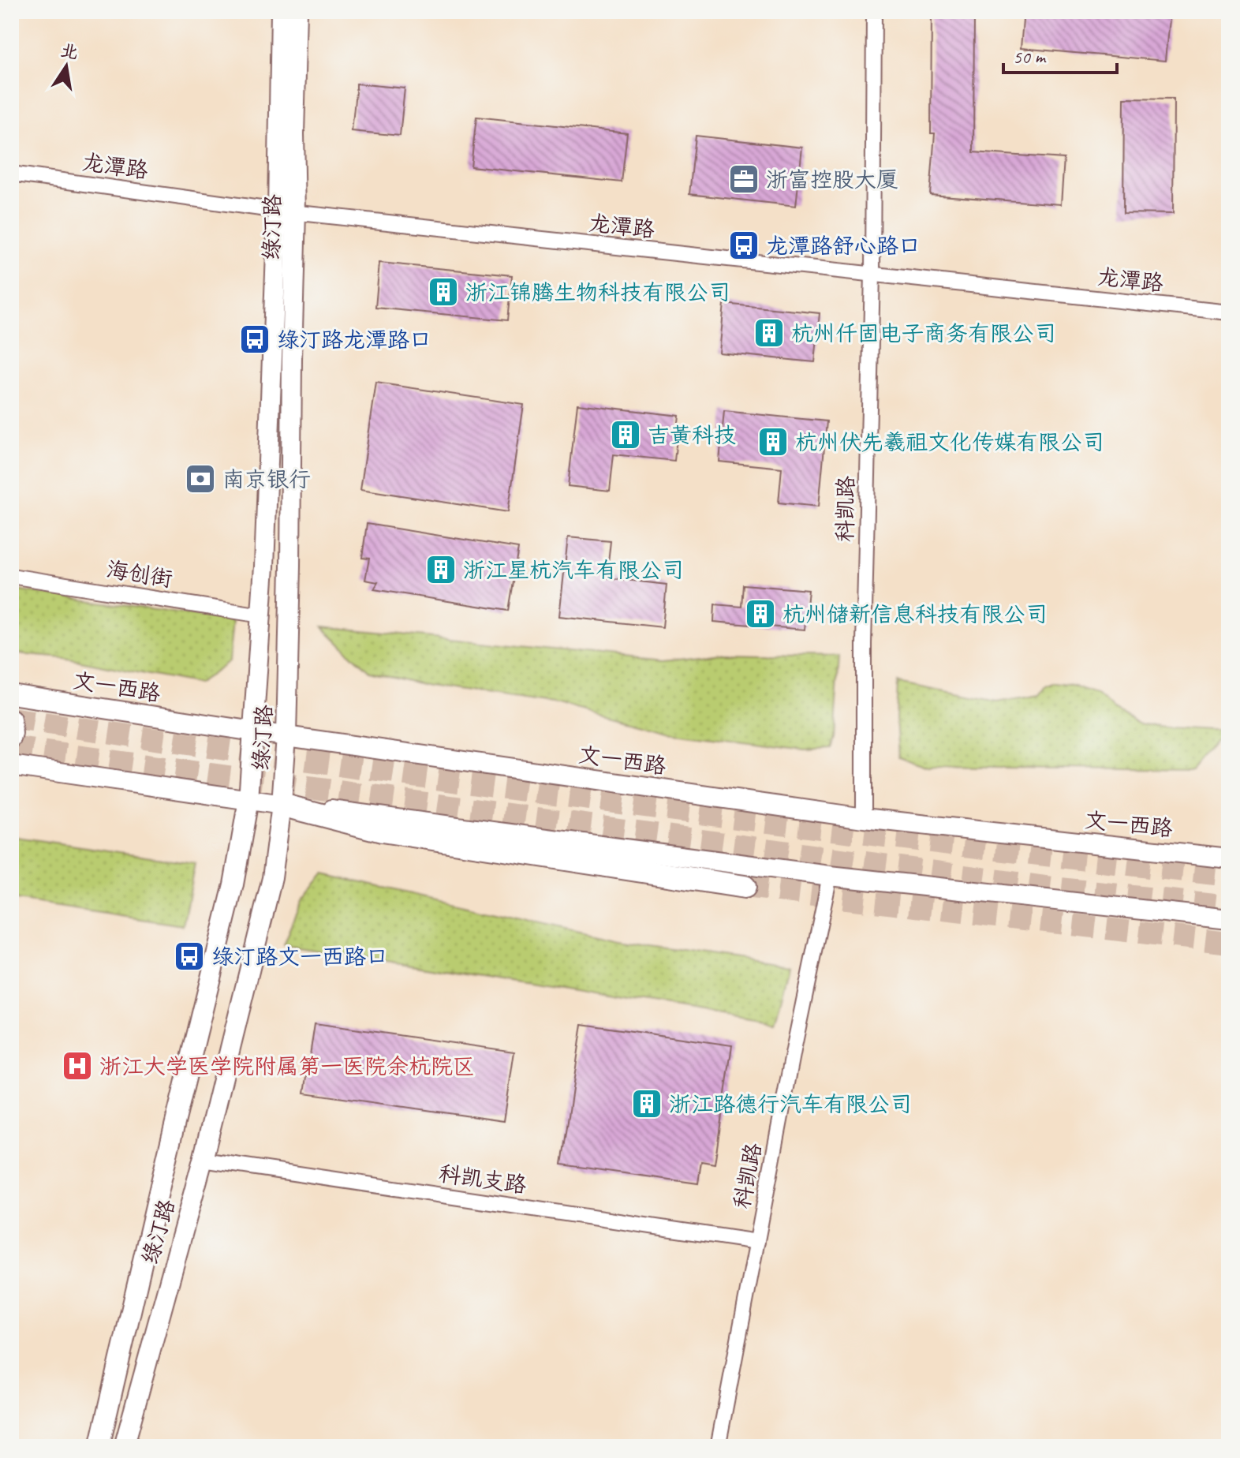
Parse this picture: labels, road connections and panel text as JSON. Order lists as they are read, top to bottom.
{
  "streets": {
    "main road": ["绿汀路", "文一西路"],
    "street": [
      "龙潭路",
      "科凯路",
      "海创街",
      "科凯支路"
    ]
  },
  "crossings": [
    ["龙潭路", "绿汀路"],
    ["龙潭路", "科凯路"],
    ["绿汀路", "海创街"],
    ["绿汀路", "文一西路"],
    ["绿汀路", "科凯支路"],
    ["科凯路", "文一西路"],
    ["科凯路", "科凯支路"]
  ],
  "places": {
    "office": ["浙富控股大厦"],
    "bus stop": ["龙潭路舒心路口", "绿汀路龙潭路口", "绿汀路文一西路口"],
    "building": [
      "浙江锦腾生物科技有限公司",
      "杭州仟固电子商务有限公司",
      "吉黄科技",
      "杭州伏先羲祖文化传媒有限公司",
      "浙江星杭汽车有限公司",
      "杭州储新信息科技有限公司",
      "浙江路德行汽车有限公司"
    ],
    "bank": ["南京银行"],
    "hospital": ["浙江大学医学院附属第一医院余杭院区"]
  },
  "scale_bar": "50 m",
  "north": "top"
}
